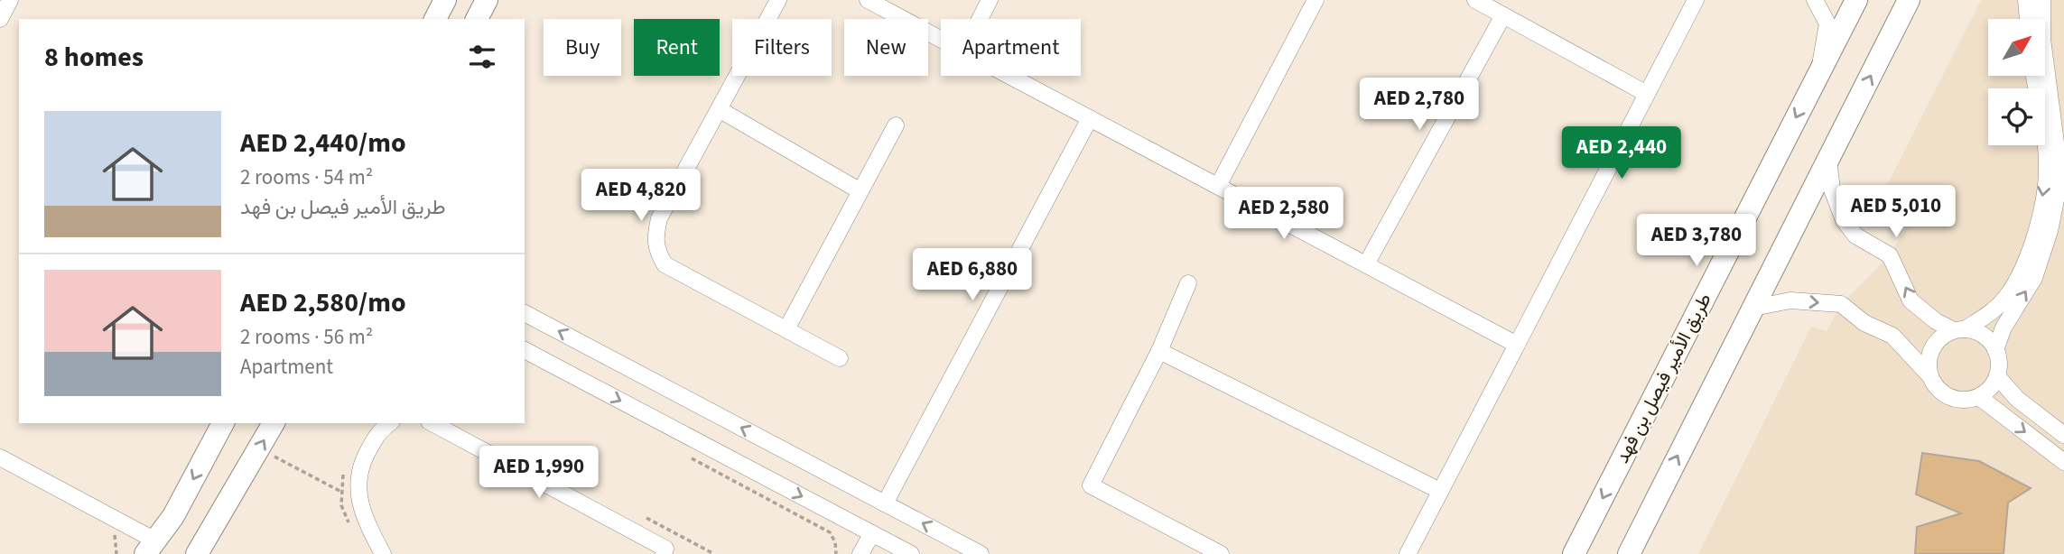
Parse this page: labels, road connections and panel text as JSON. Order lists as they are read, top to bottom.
{
  "streets": {
    "main road": ["طريق الأمير فيصل بن فهد"]
  },
  "north": "top right",
  "page": {
    "chip": [
      "Buy",
      "Rent",
      "Filters",
      "New",
      "Apartment"
    ],
    "heading": "8 homes",
    "price": [
      "AED 2,780",
      "AED 2,440",
      "AED 4,820",
      "AED 5,010",
      "AED 2,580",
      "AED 3,780",
      "AED 6,880",
      "AED 1,990"
    ],
    "list": [
      {
        "name": "AED 2,440/mo",
        "note": "2 rooms · 54 m² · طريق الأمير فيصل بن فهد"
      },
      {
        "name": "AED 2,580/mo",
        "note": "2 rooms · 56 m² · Apartment"
      }
    ]
  }
}
